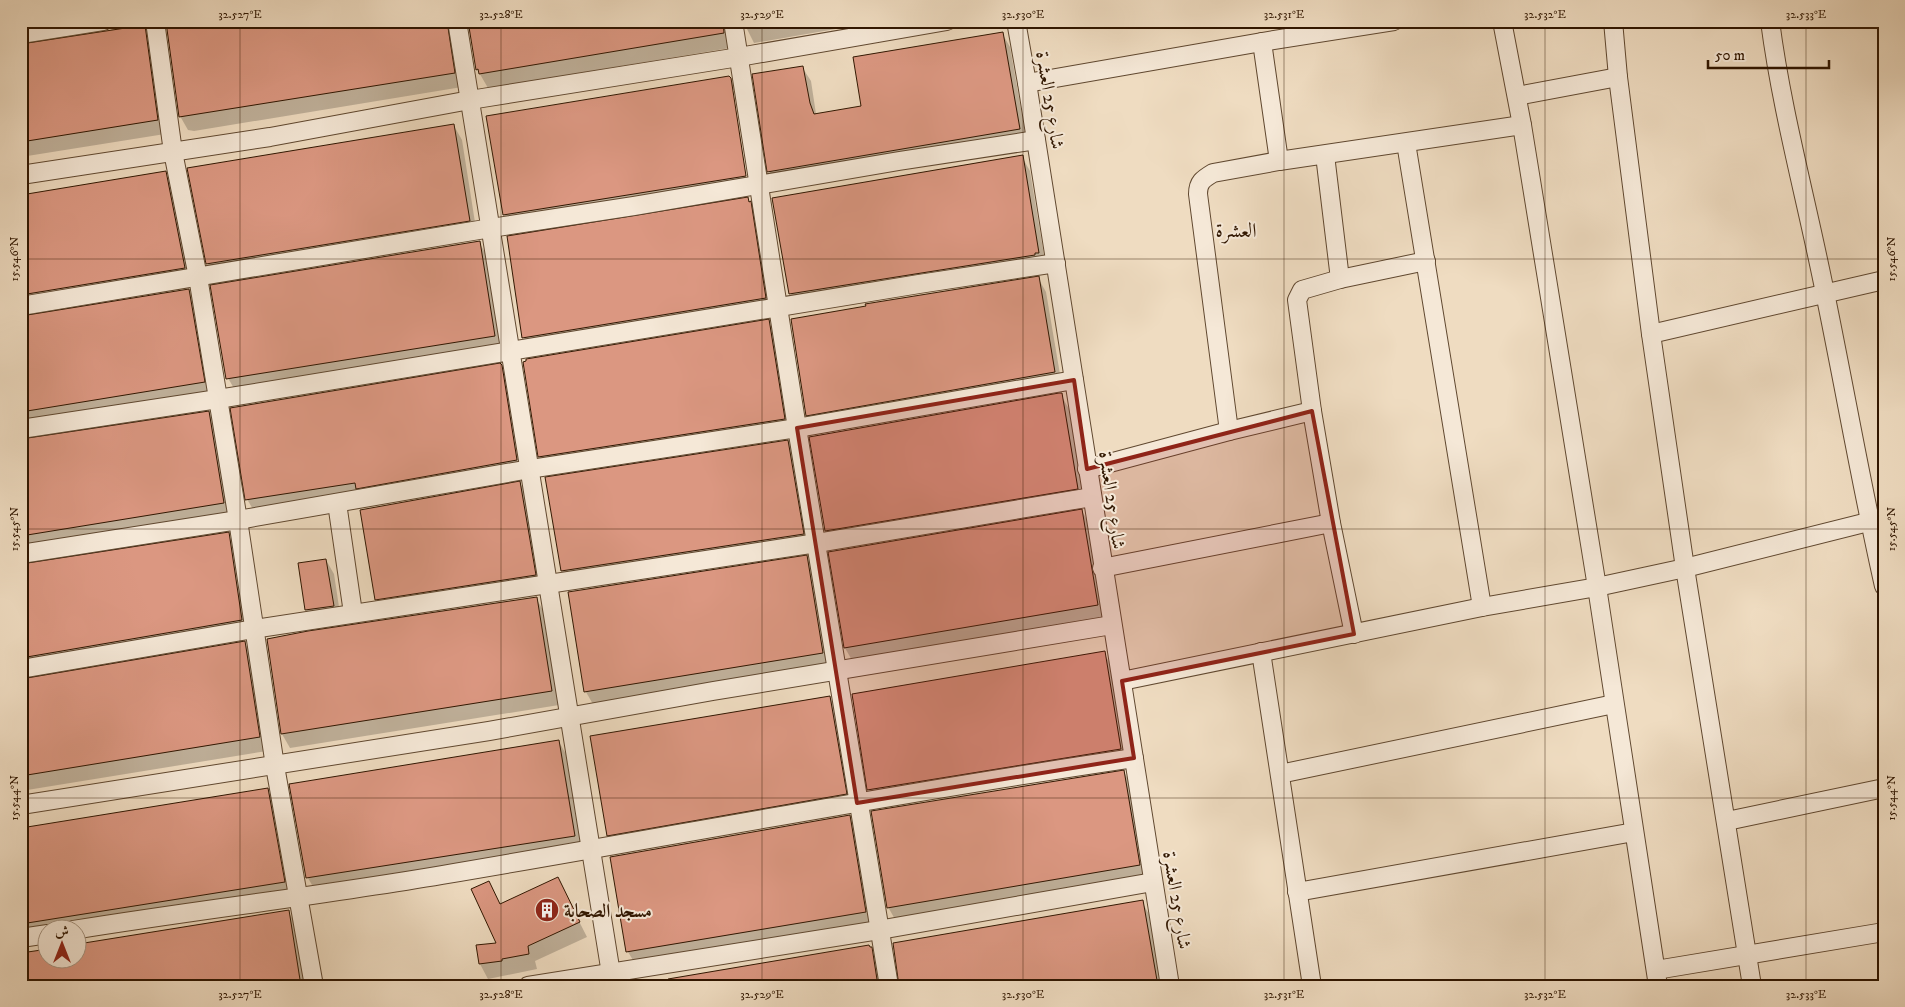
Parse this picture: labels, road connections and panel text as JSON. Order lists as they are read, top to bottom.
{
  "streets": {
    "street": ["شارع 25 العشرة"]
  },
  "districts": ["العشرة"],
  "places": {
    "building": ["مسجد الصحابة"]
  },
  "scale_bar": "50 m",
  "north": "top",
  "coordinates": [
    "32.527°E",
    "32.528°E",
    "32.529°E",
    "32.530°E",
    "32.531°E",
    "32.532°E",
    "32.533°E",
    "15.546°N",
    "15.545°N",
    "15.544°N"
  ]
}
